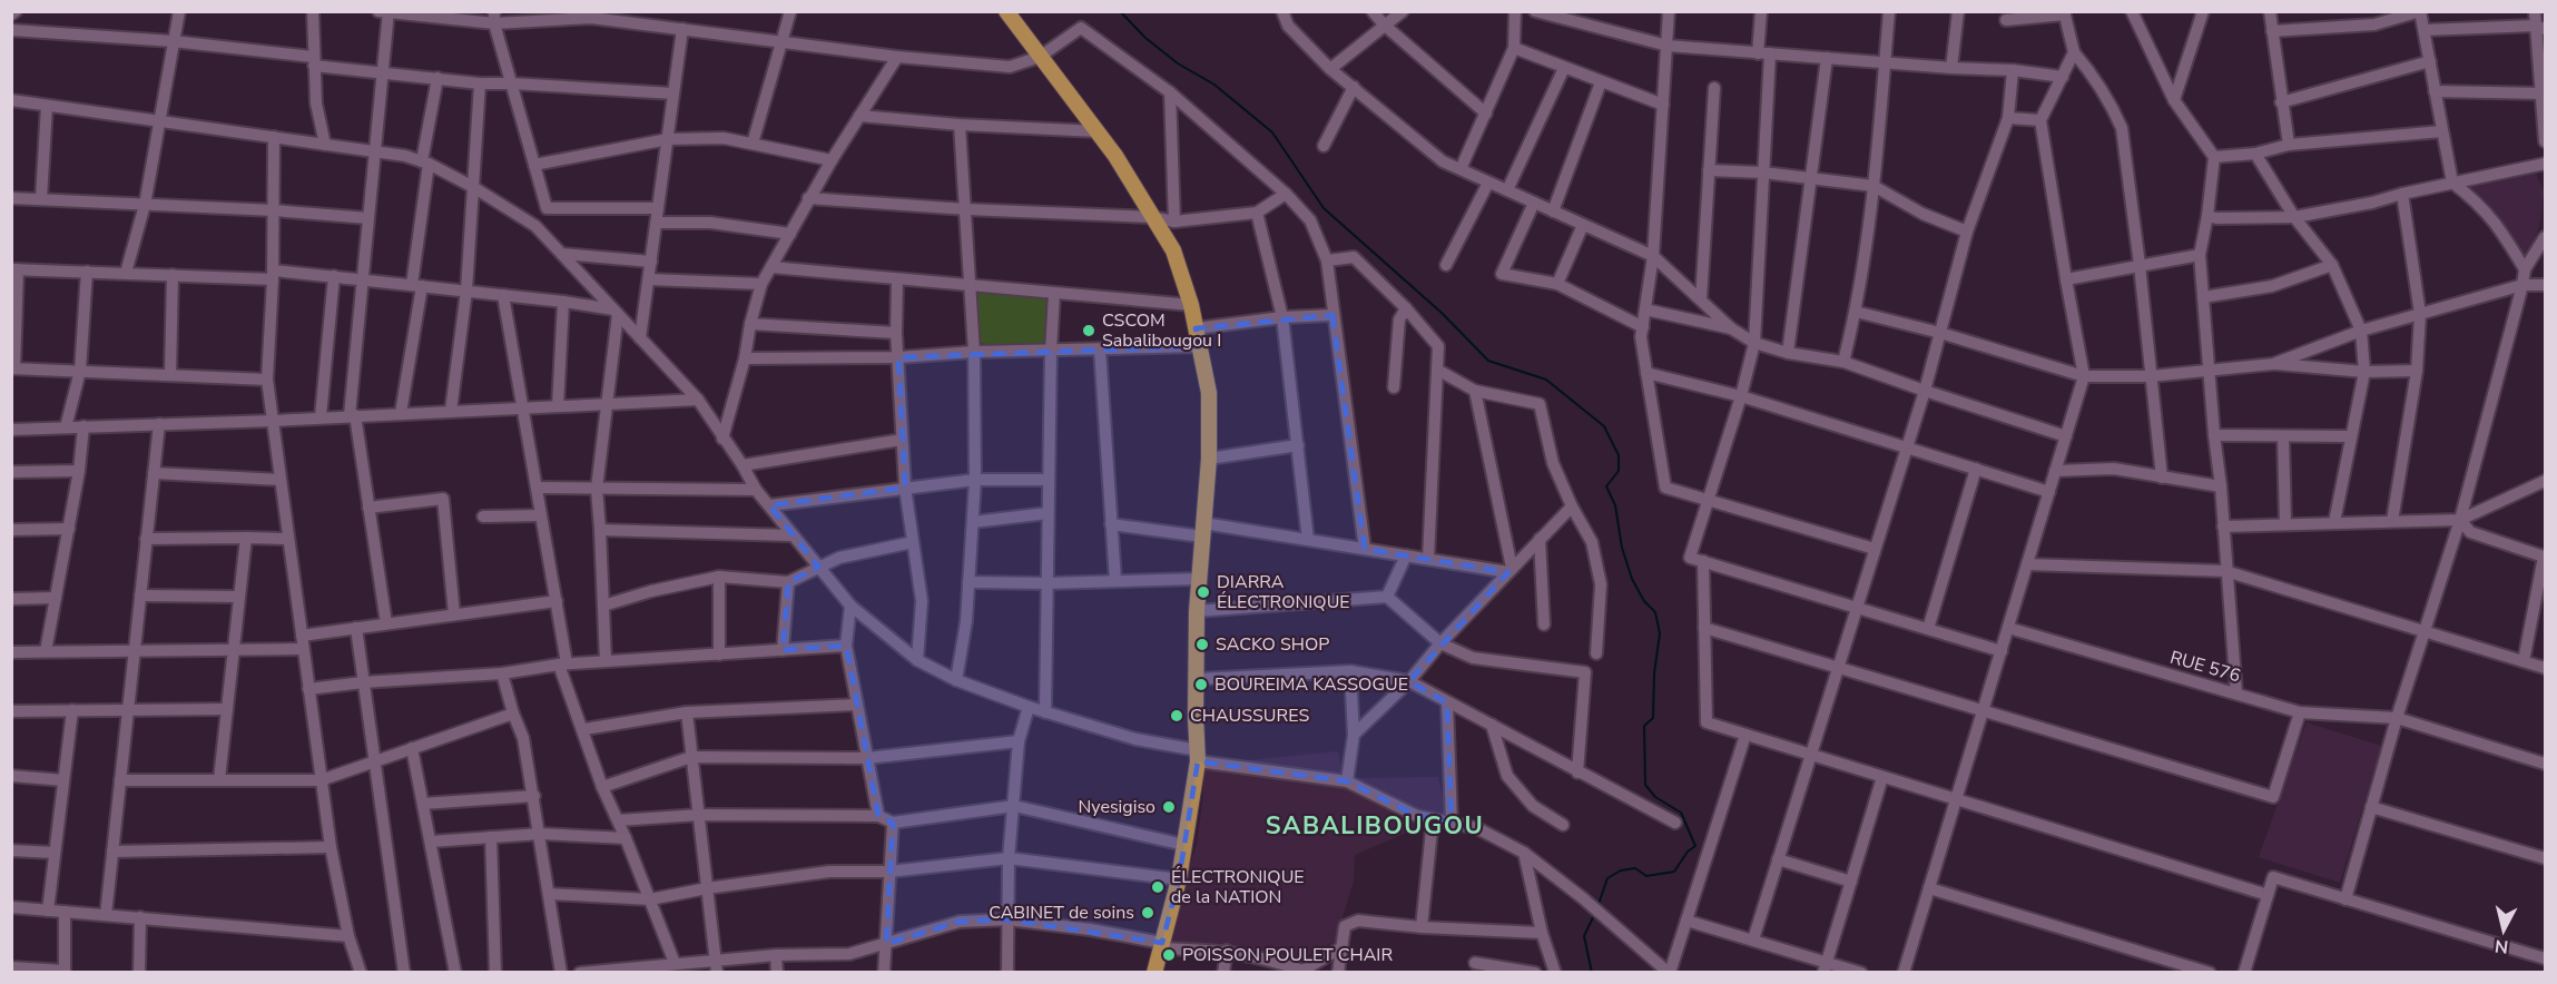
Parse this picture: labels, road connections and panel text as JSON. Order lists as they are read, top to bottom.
{
  "streets": {
    "street": ["RUE 576"]
  },
  "districts": ["SABALIBOUGOU"],
  "places": [
    "CSCOM Sabalibougou I",
    "DIARRA ÉLECTRONIQUE",
    "SACKO SHOP",
    "BOUREIMA KASSOGUE",
    "CHAUSSURES",
    "Nyesigiso",
    "ÉLECTRONIQUE de la NATION",
    "CABINET de soins",
    "POISSON POULET CHAIR"
  ],
  "north": "bottom"
}
